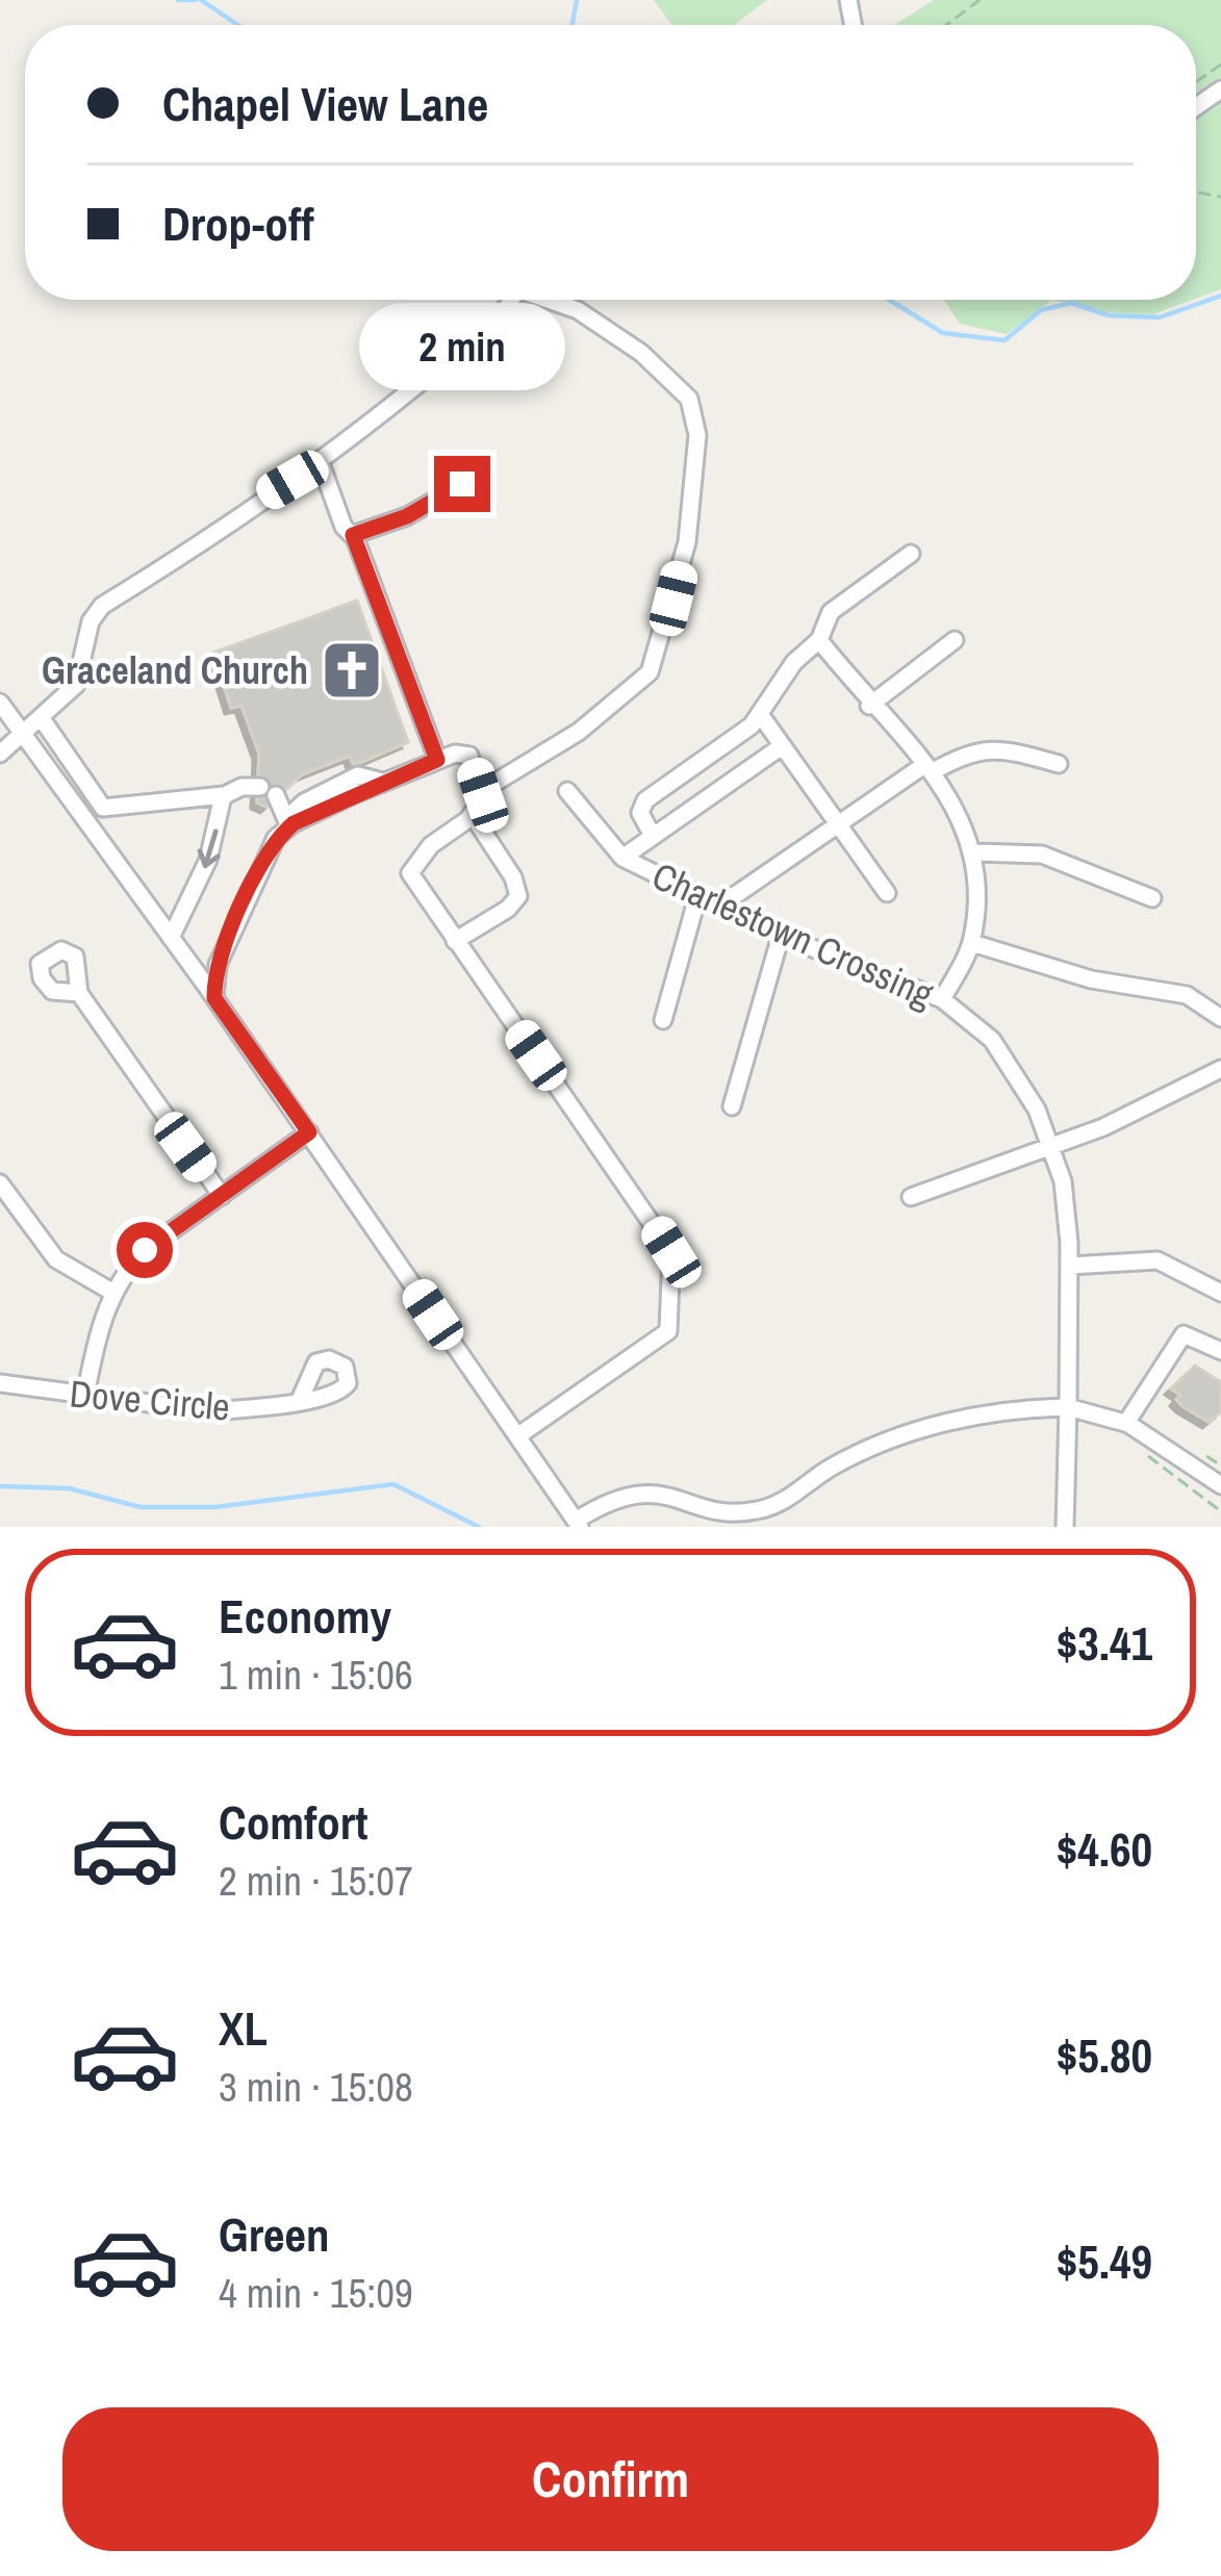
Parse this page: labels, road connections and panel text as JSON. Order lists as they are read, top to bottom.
{
  "streets": {
    "street": ["Charlestown Crossing", "Dove Circle"]
  },
  "places": {
    "church": ["Graceland Church"]
  },
  "page": {
    "banner": ["Chapel View Lane", "Drop-off"],
    "bubble": "2 min",
    "list": [
      {
        "name": "Economy",
        "note": "1 min · 15:06",
        "value": "$3.41"
      },
      {
        "name": "Comfort",
        "note": "2 min · 15:07",
        "value": "$4.60"
      },
      {
        "name": "XL",
        "note": "3 min · 15:08",
        "value": "$5.80"
      },
      {
        "name": "Green",
        "note": "4 min · 15:09",
        "value": "$5.49"
      }
    ],
    "buttons": "Confirm"
  }
}
